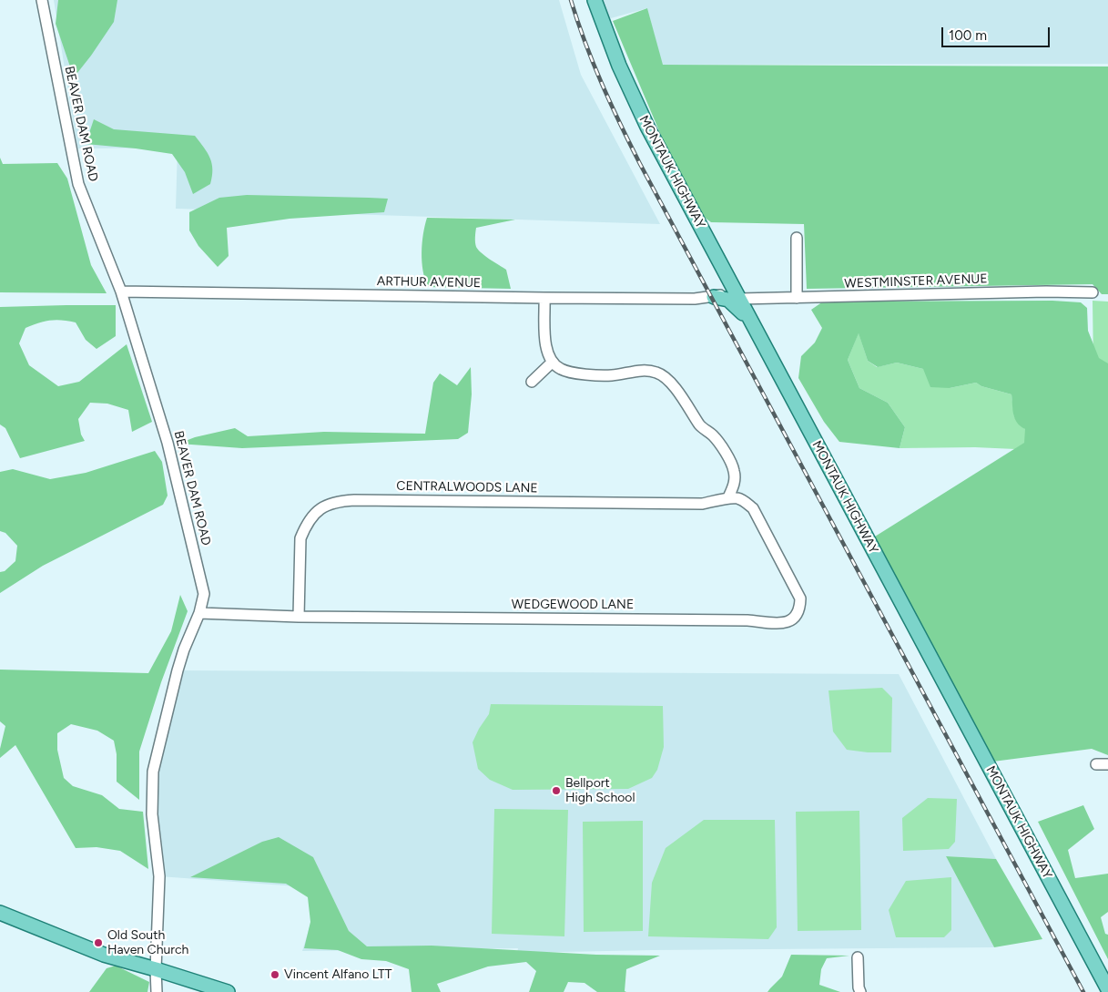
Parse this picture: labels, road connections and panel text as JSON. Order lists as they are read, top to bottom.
{
  "streets": {
    "main road": ["MONTAUK HIGHWAY"],
    "street": [
      "BEAVER DAM ROAD",
      "WESTMINSTER AVENUE",
      "ARTHUR AVENUE",
      "CENTRALWOODS LANE",
      "WEDGEWOOD LANE"
    ]
  },
  "crossings": [
    ["BEAVER DAM ROAD", "ARTHUR AVENUE"],
    ["BEAVER DAM ROAD", "WEDGEWOOD LANE"],
    ["MONTAUK HIGHWAY", "WESTMINSTER AVENUE"],
    ["MONTAUK HIGHWAY", "ARTHUR AVENUE"],
    ["WESTMINSTER AVENUE", "ARTHUR AVENUE"],
    ["CENTRALWOODS LANE", "WEDGEWOOD LANE"]
  ],
  "places": ["Bellport High School", "Old South Haven Church", "Vincent Alfano LTT"],
  "scale_bar": "100 m"
}
